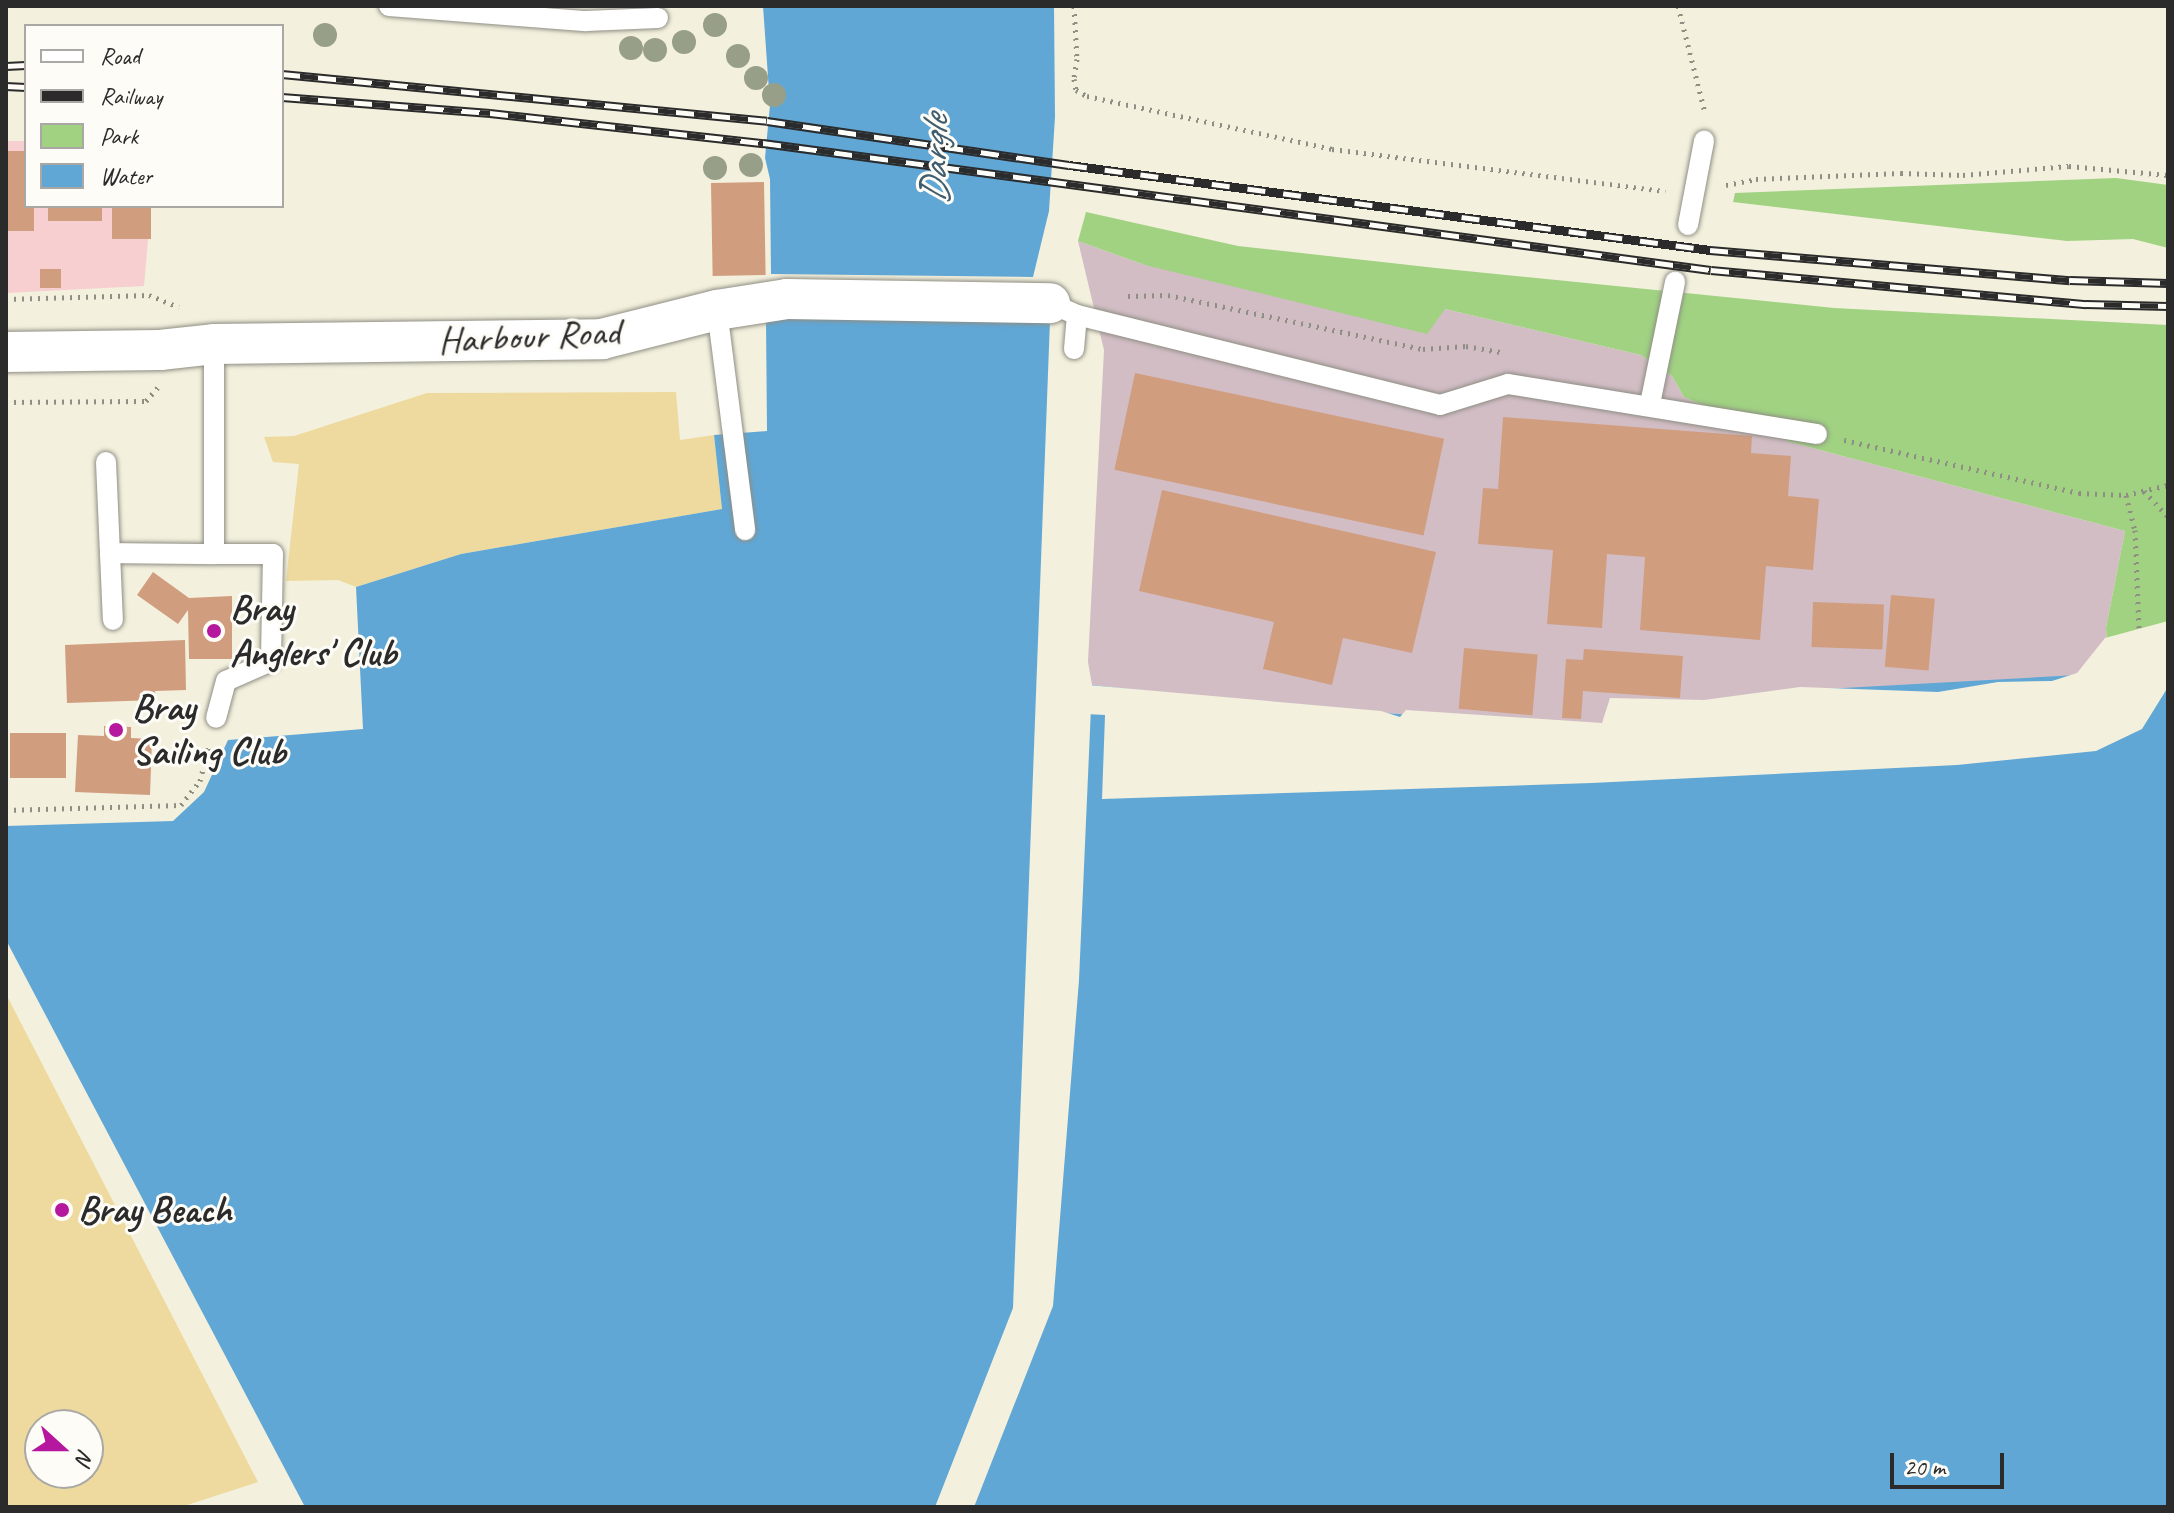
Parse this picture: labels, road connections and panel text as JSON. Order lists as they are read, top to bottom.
{
  "streets": {
    "street": ["Harbour Road"]
  },
  "water": ["Dargle"],
  "places": ["Bray Anglers' Club", "Bray Sailing Club", "Bray Beach"],
  "legend": [
    "Road",
    "Railway",
    "Park",
    "Water"
  ],
  "scale_bar": "20 m",
  "north": "right"
}
